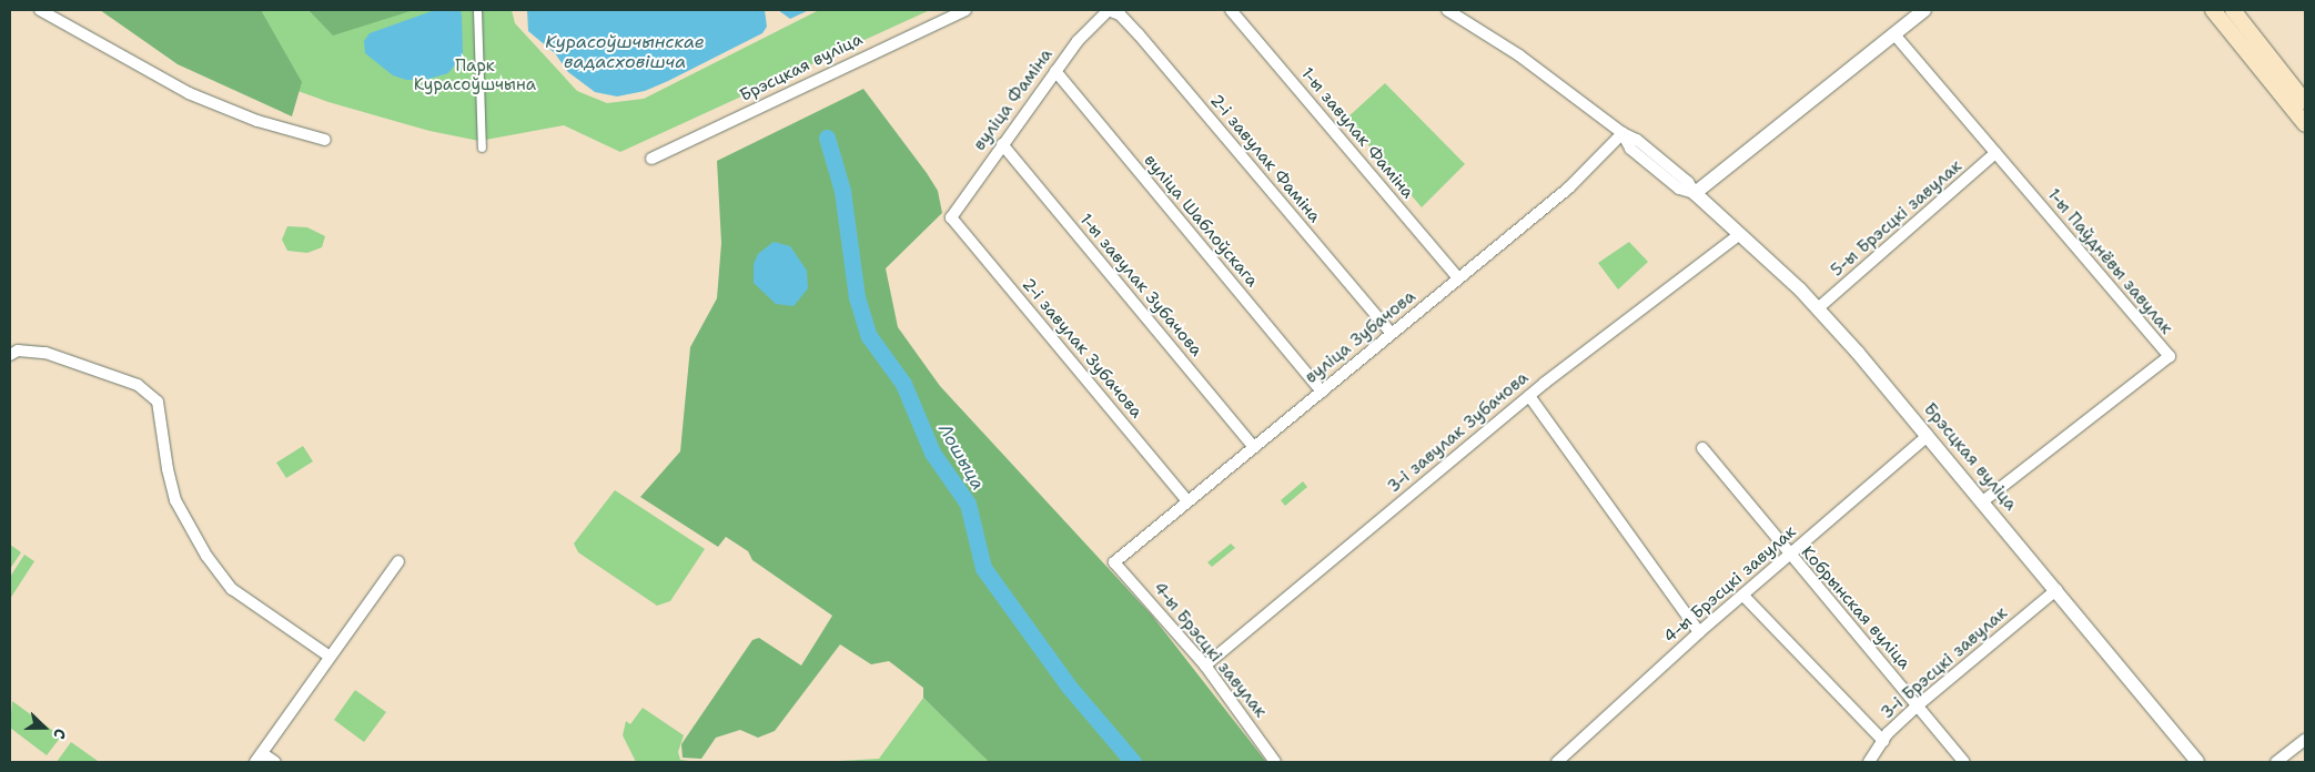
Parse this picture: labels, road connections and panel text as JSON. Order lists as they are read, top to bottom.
{
  "streets": {
    "street": [
      "Брэсцкая вуліца",
      "вуліца Фаміна",
      "1-ы завулак Фаміна",
      "2-і завулак Фаміна",
      "5-ы Брэсцкі завулак",
      "вуліца Шаблоўскага",
      "1-ы Паўднёвы завулак",
      "1-ы завулак Зубачова",
      "вуліца Зубачова",
      "2-і завулак Зубачова",
      "3-і завулак Зубачова",
      "4-ы Брэсцкі завулак",
      "Кобрынская вуліца",
      "3-і Брэсцкі завулак"
    ]
  },
  "crossings": [
    ["Брэсцкая вуліца", "5-ы Брэсцкі завулак"],
    ["Брэсцкая вуліца", "1-ы Паўднёвы завулак"],
    ["Брэсцкая вуліца", "вуліца Зубачова"],
    ["Брэсцкая вуліца", "3-і завулак Зубачова"],
    ["Брэсцкая вуліца", "4-ы Брэсцкі завулак"],
    ["Брэсцкая вуліца", "3-і Брэсцкі завулак"],
    ["вуліца Фаміна", "2-і завулак Фаміна"],
    ["вуліца Фаміна", "вуліца Шаблоўскага"],
    ["вуліца Фаміна", "1-ы завулак Зубачова"],
    ["вуліца Фаміна", "2-і завулак Зубачова"],
    ["1-ы завулак Фаміна", "вуліца Зубачова"],
    ["2-і завулак Фаміна", "вуліца Зубачова"],
    ["5-ы Брэсцкі завулак", "1-ы Паўднёвы завулак"],
    ["вуліца Шаблоўскага", "вуліца Зубачова"],
    ["1-ы завулак Зубачова", "вуліца Зубачова"],
    ["вуліца Зубачова", "2-і завулак Зубачова"],
    ["вуліца Зубачова", "4-ы Брэсцкі завулак"],
    ["3-і завулак Зубачова", "4-ы Брэсцкі завулак"],
    ["4-ы Брэсцкі завулак", "Кобрынская вуліца"],
    ["4-ы Брэсцкі завулак", "3-і Брэсцкі завулак"],
    ["Кобрынская вуліца", "3-і Брэсцкі завулак"]
  ],
  "water": ["Курасоўшчынскае вадасховішча", "Лошыца"],
  "parks": ["Парк Курасоўшчына"],
  "north": "right"
}
